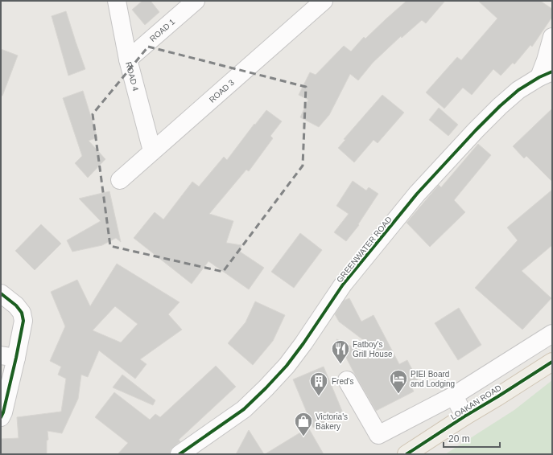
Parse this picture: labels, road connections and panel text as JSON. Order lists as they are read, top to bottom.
{
  "streets": {
    "main road": ["LOAKAN ROAD"],
    "street": [
      "ROAD 1",
      "ROAD 4",
      "ROAD 3",
      "GREENWATER ROAD"
    ]
  },
  "crossings": [
    ["ROAD 1", "ROAD 4"],
    ["ROAD 4", "ROAD 3"]
  ],
  "places": {
    "restaurant": ["Fatboy's Grill House"],
    "hotel": ["PIEI Board and Lodging"],
    "building": ["Fred's"],
    "shop": ["Victoria's Bakery"]
  },
  "scale_bar": "20 m"
}
